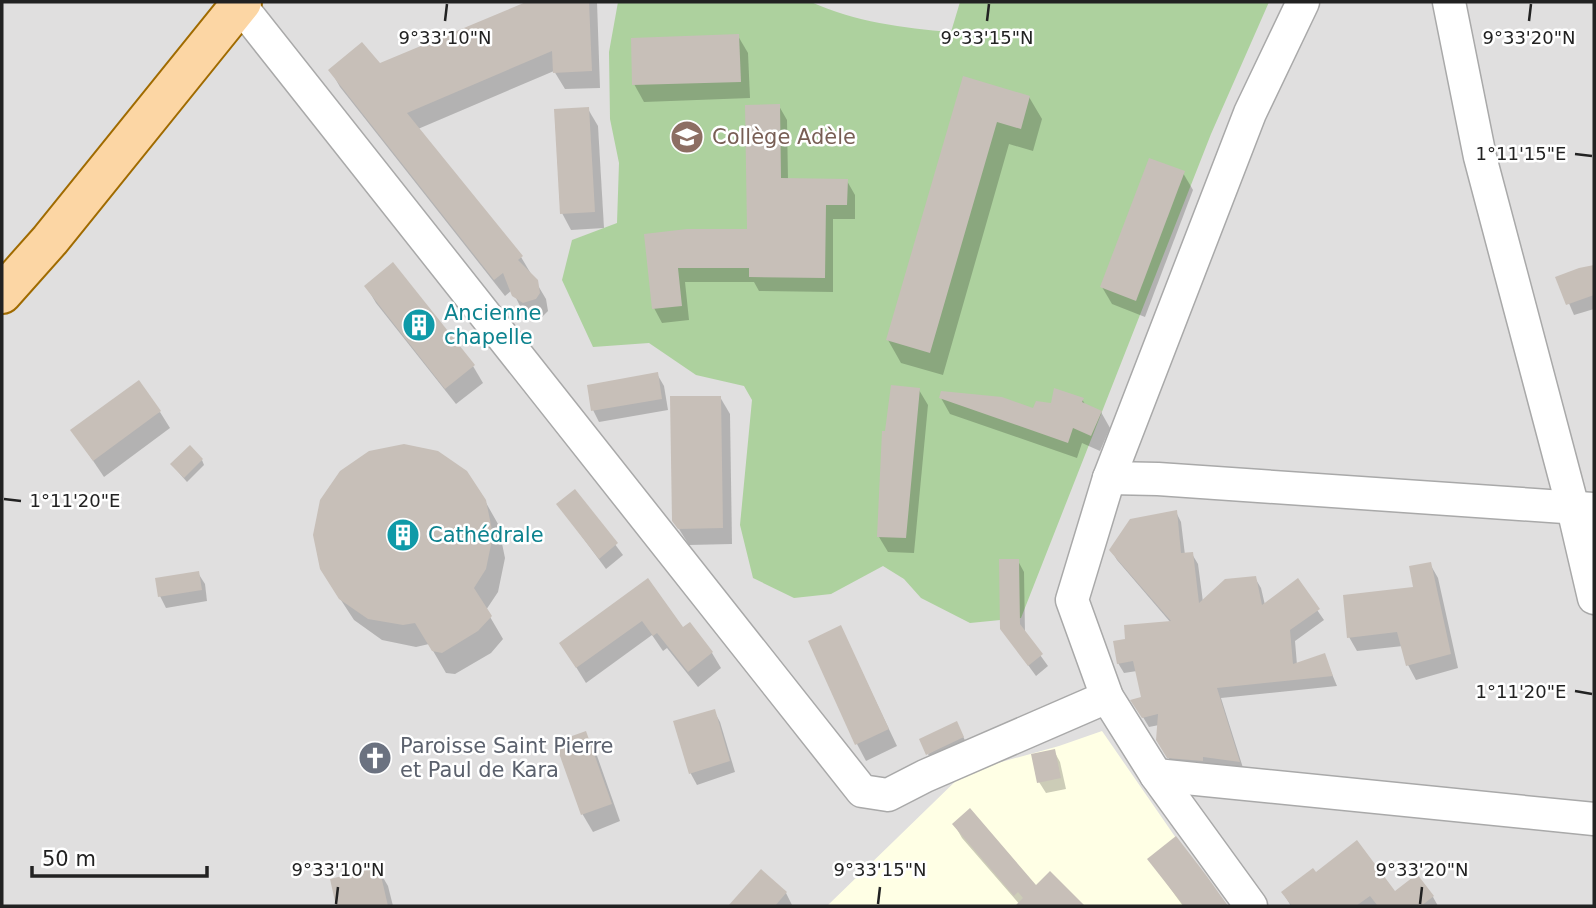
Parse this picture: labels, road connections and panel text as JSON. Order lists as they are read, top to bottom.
{
  "places": {
    "school or university": ["Collège Adèle"],
    "building": ["Ancienne chapelle", "Cathédrale"],
    "church": ["Paroisse Saint Pierre et Paul de Kara"]
  },
  "scale_bar": "50 m",
  "coordinates": [
    "9°33'10\"N",
    "9°33'15\"N",
    "9°33'20\"N",
    "1°11'15\"E",
    "1°11'20\"E"
  ]
}
